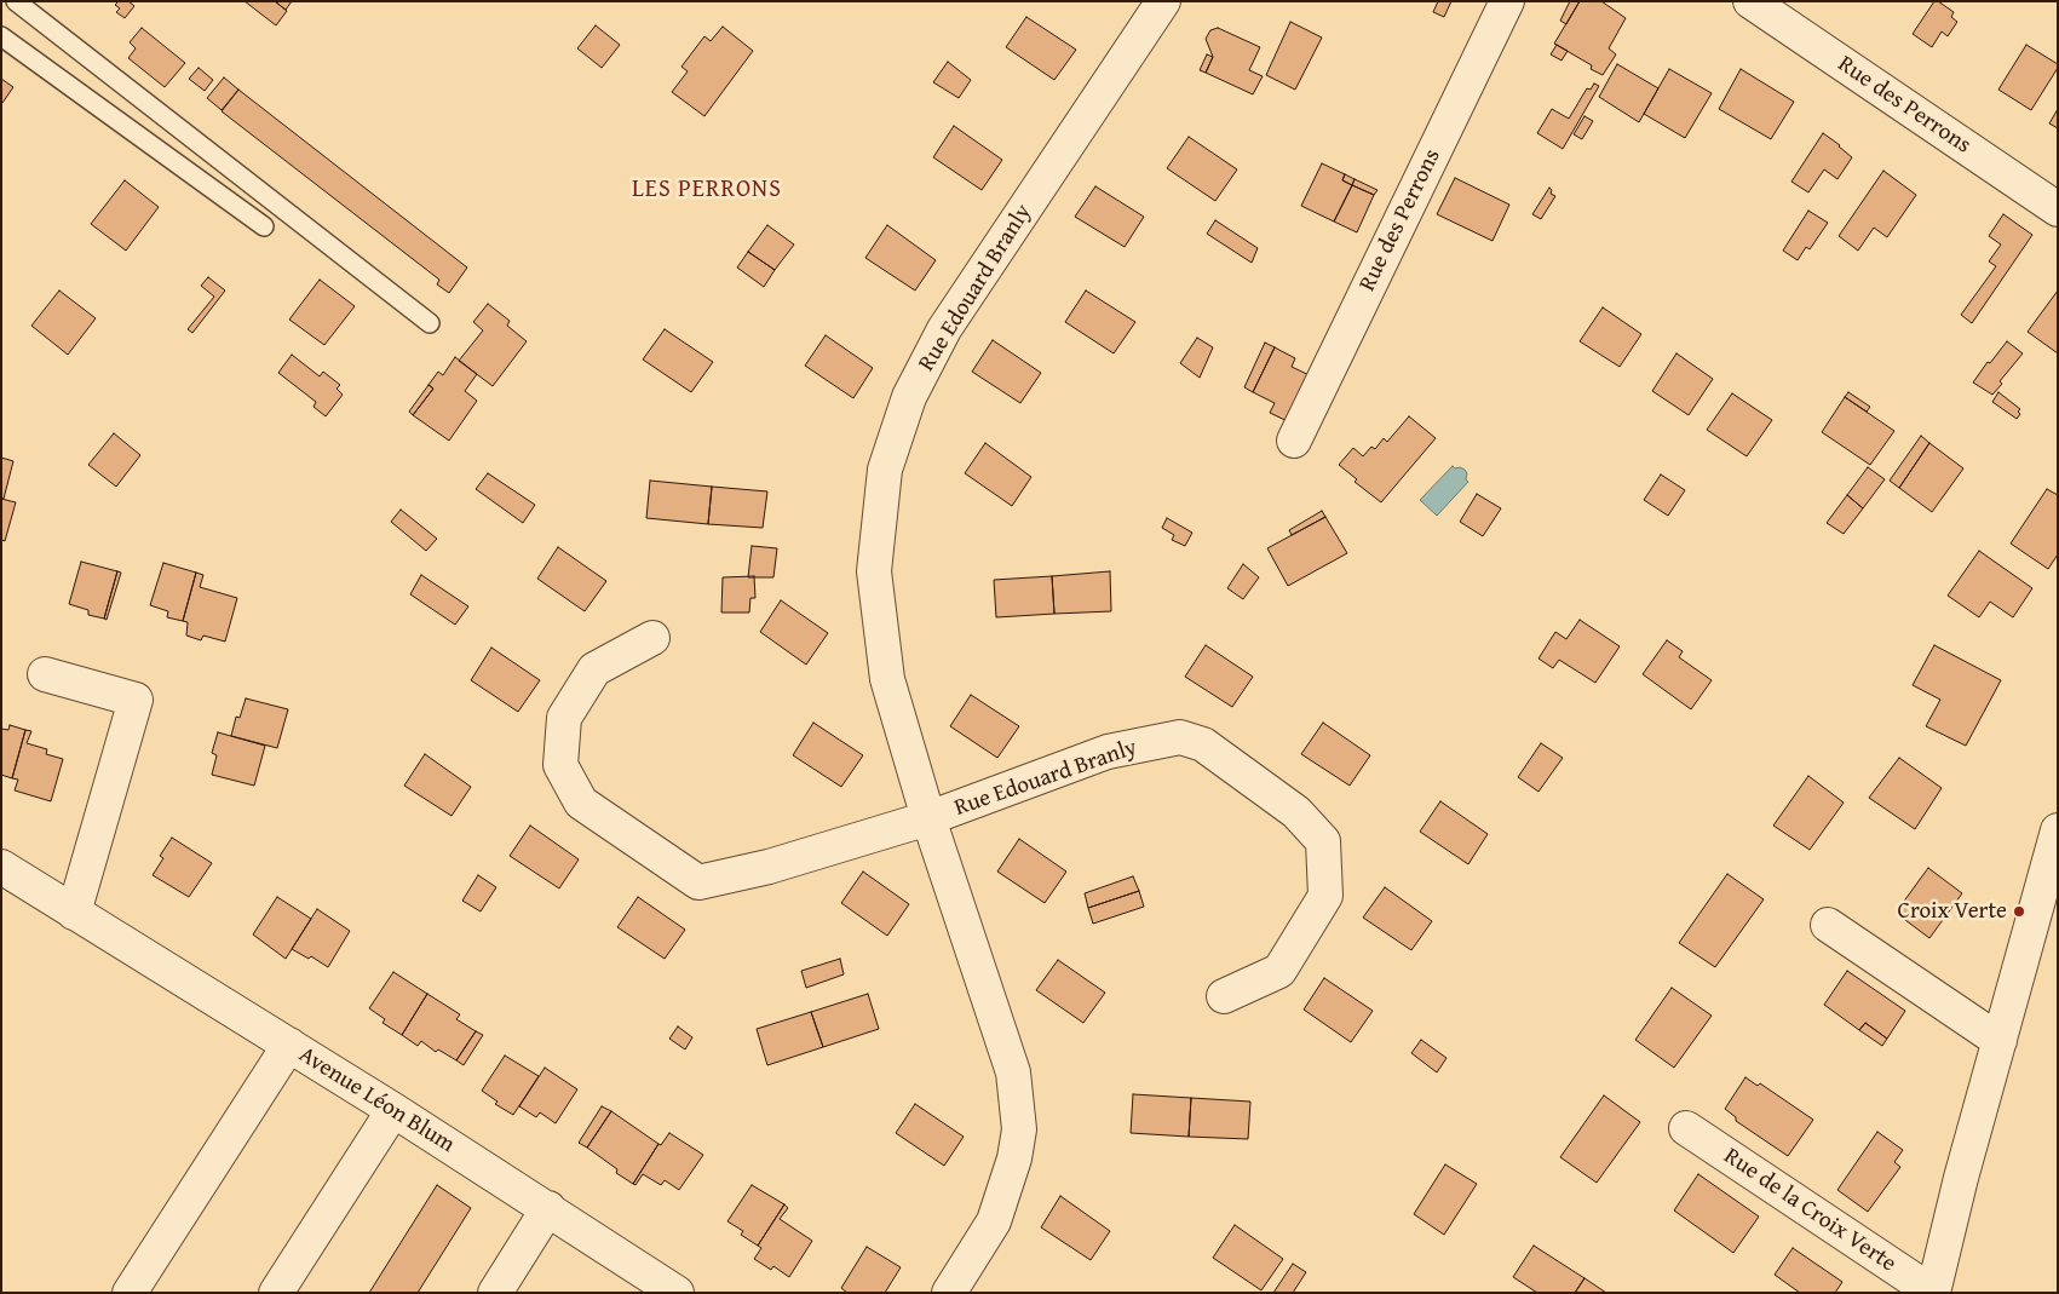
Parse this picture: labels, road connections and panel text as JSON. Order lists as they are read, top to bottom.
{
  "streets": {
    "street": [
      "Rue des Perrons",
      "Rue Edouard Branly",
      "Avenue Léon Blum",
      "Rue de la Croix Verte"
    ]
  },
  "districts": ["LES PERRONS"],
  "places": ["Croix Verte"]
}
